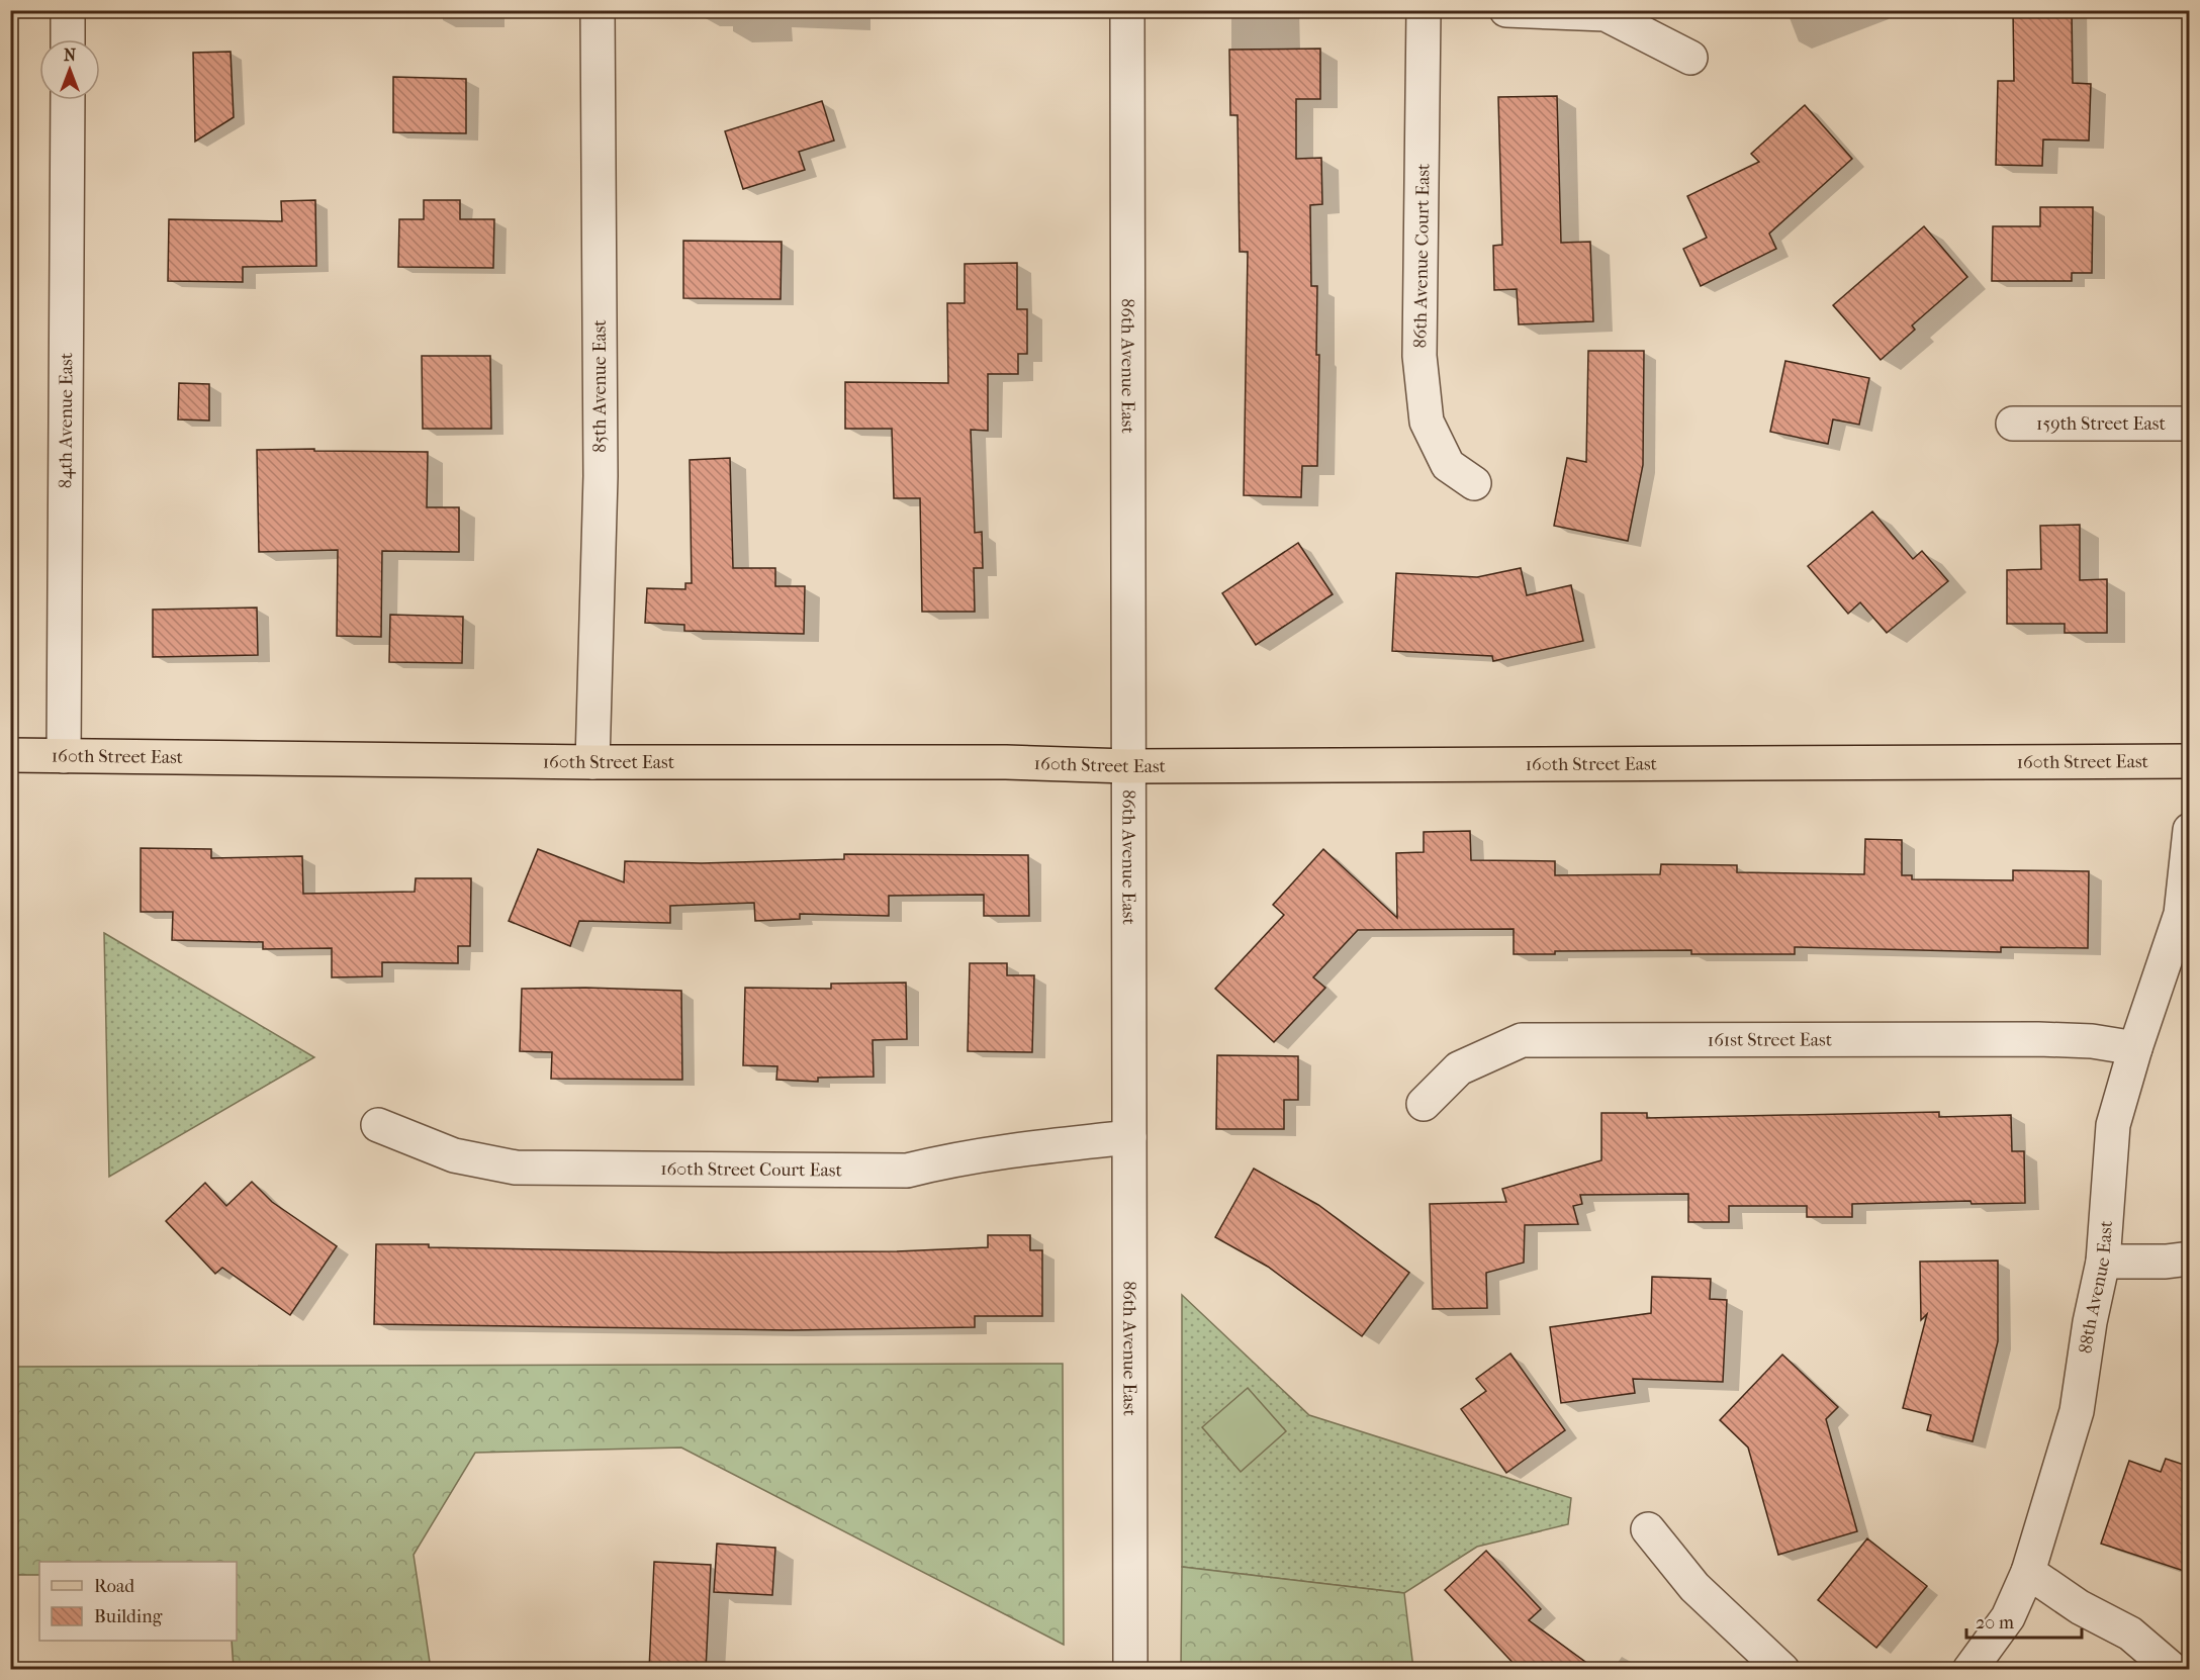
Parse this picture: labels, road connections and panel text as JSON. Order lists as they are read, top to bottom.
{
  "streets": {
    "main road": ["160th Street East"],
    "street": [
      "86th Avenue Court East",
      "86th Avenue East",
      "85th Avenue East",
      "84th Avenue East",
      "159th Street East",
      "161st Street East",
      "160th Street Court East",
      "88th Avenue East"
    ]
  },
  "crossings": [
    ["86th Avenue East", "160th Street East"],
    ["86th Avenue East", "160th Street Court East"],
    ["85th Avenue East", "160th Street East"],
    ["84th Avenue East", "160th Street East"],
    ["161st Street East", "88th Avenue East"]
  ],
  "legend": ["Road", "Building"],
  "scale_bar": "20 m",
  "north": "top"
}
